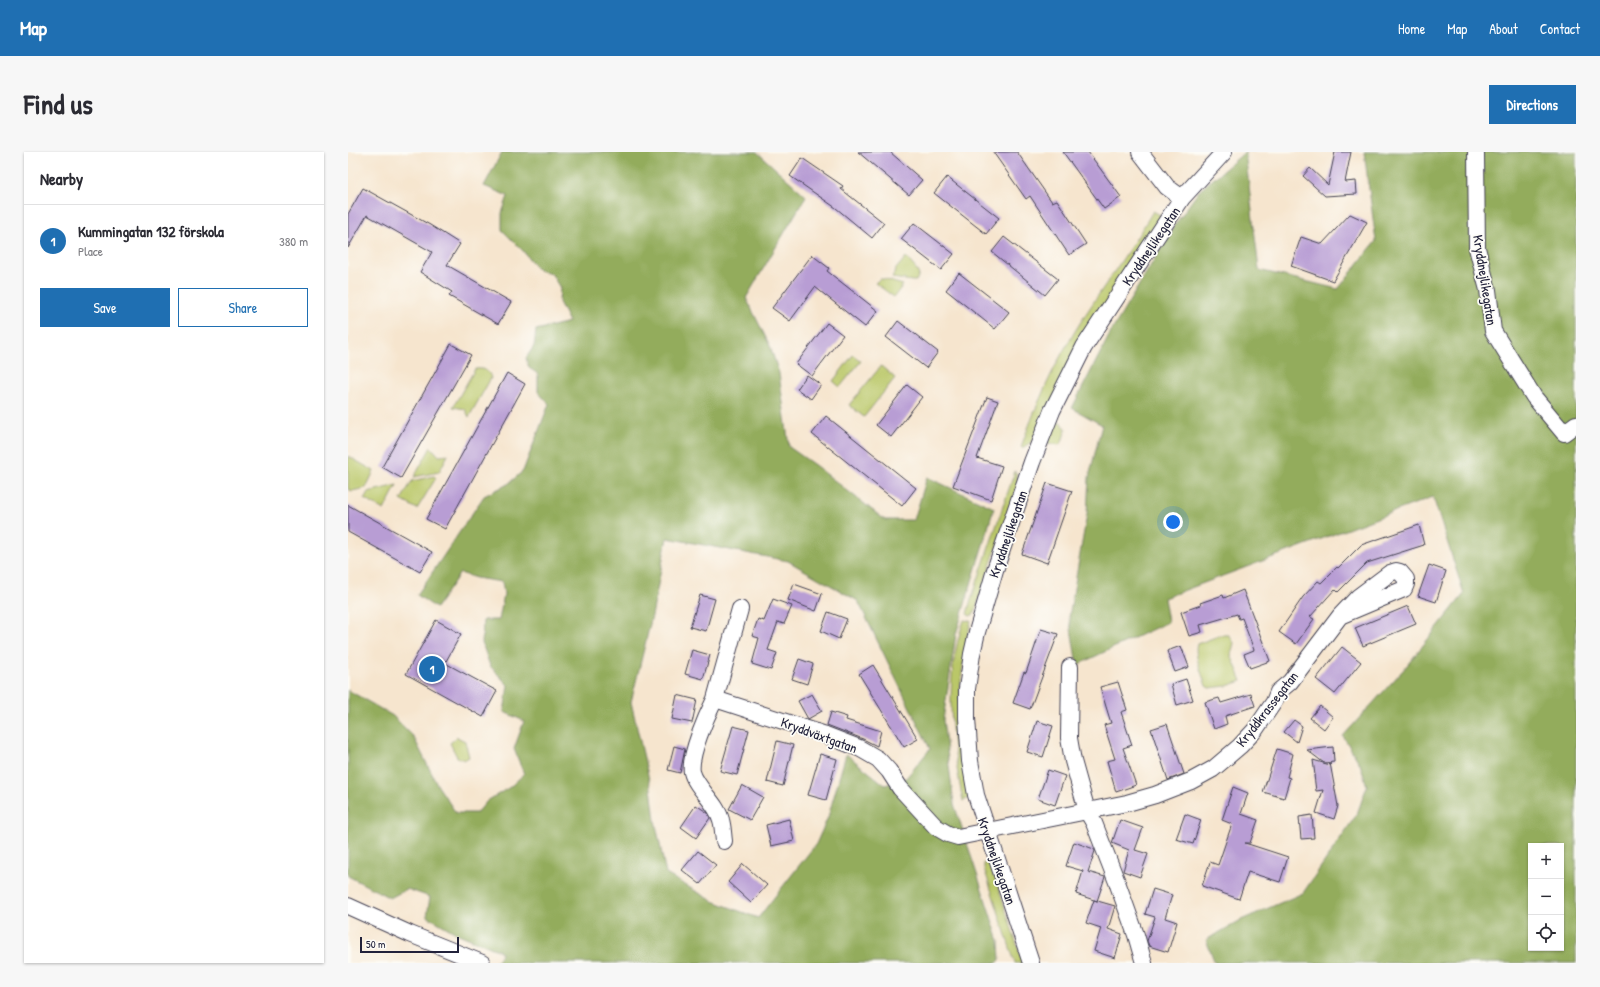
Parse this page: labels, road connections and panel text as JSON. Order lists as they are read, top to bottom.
{
  "streets": {
    "street": ["Kryddnejlikegatan", "Kryddkrassegatan", "Kryddväxtgatan"]
  },
  "crossings": [
    ["Kryddnejlikegatan", "Kryddkrassegatan"],
    ["Kryddnejlikegatan", "Kryddväxtgatan"],
    ["Kryddkrassegatan", "Kryddväxtgatan"]
  ],
  "scale_bar": "50 m",
  "page": {
    "header": "Map",
    "nav": [
      "Home",
      "Map",
      "About",
      "Contact"
    ],
    "title": "Find us",
    "buttons": [
      "Directions",
      ["Save", "Share"]
    ],
    "heading": "Nearby",
    "list": [
      {
        "mark": "1",
        "name": "Kummingatan 132 förskola",
        "note": "Place",
        "value": "380 m"
      }
    ],
    "pins": "1",
    "map_buttons": ["+", "−"],
    "scale": "50 m"
  }
}
